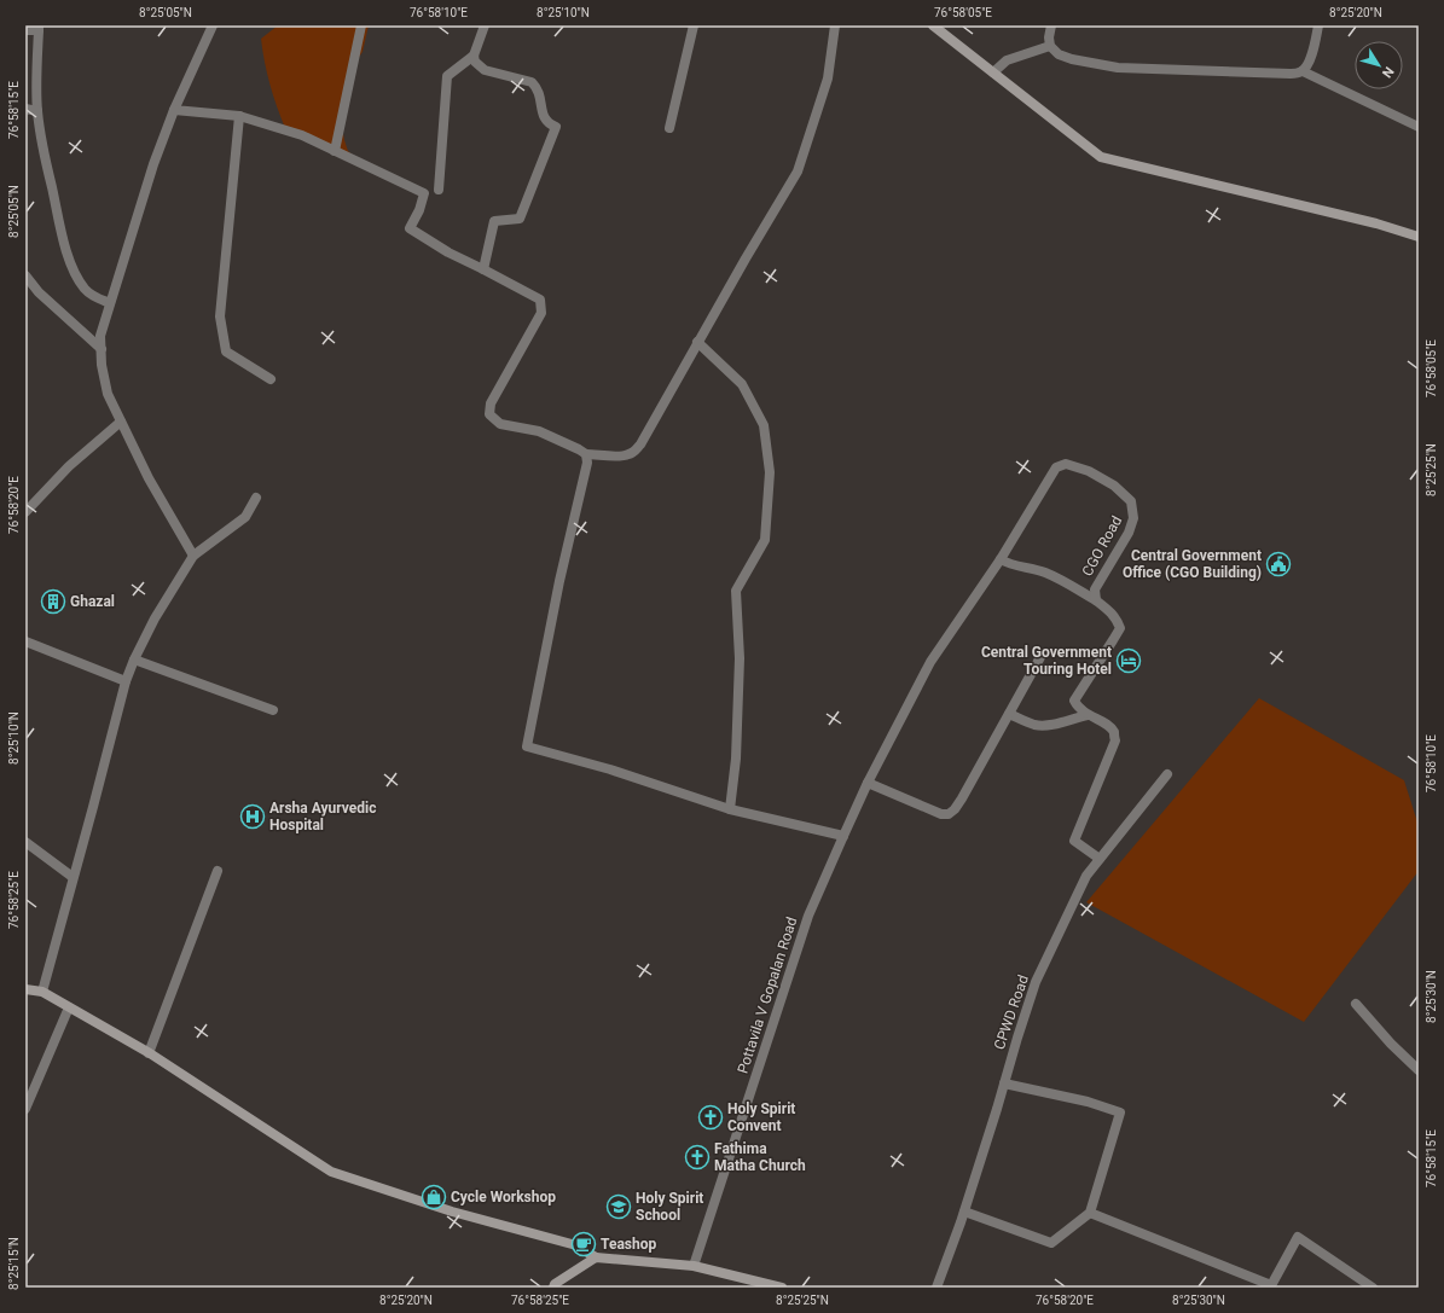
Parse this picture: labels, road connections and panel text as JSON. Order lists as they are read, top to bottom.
{
  "streets": {
    "street": ["CGO Road", "Pottavila V Gopalan Road", "CPWD Road"]
  },
  "crossings": [
    ["CGO Road", "Pottavila V Gopalan Road"],
    ["CGO Road", "CPWD Road"]
  ],
  "places": {
    "public building": ["Central Government Office (CGO Building)"],
    "building": ["Ghazal"],
    "hotel": ["Central Government Touring Hotel"],
    "hospital": ["Arsha Ayurvedic Hospital"],
    "church": ["Holy Spirit Convent", "Fathima Matha Church"],
    "shop": ["Cycle Workshop"],
    "school or university": ["Holy Spirit School"],
    "cafe": ["Teashop"]
  },
  "north": "bottom right",
  "coordinates": [
    "8°25'05\"N",
    "76°58'10\"E",
    "8°25'10\"N",
    "76°58'05\"E",
    "8°25'20\"N",
    "76°58'15\"E",
    "8°25'25\"N",
    "76°58'20\"E",
    "76°58'25\"E",
    "8°25'30\"N",
    "8°25'15\"N"
  ]
}
